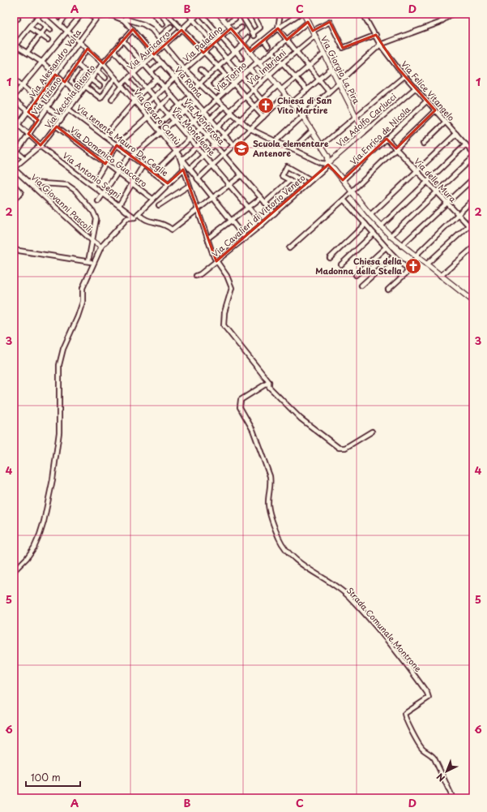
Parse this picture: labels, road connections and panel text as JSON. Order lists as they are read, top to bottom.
{
  "streets": {
    "street": [
      "Via Paladino",
      "Via Auricarro",
      "Via Alessandro Volta",
      "Via Imbriani",
      "Via Giorgio La Pira",
      "Via Torino",
      "Via Roma",
      "Via Felice Vitangelo",
      "Via Tiziano",
      "Via Vecchia Bitonto",
      "Via Cesare Cantù",
      "Via Adolfo Carlucci",
      "Via Monterosa",
      "Via Monteleone",
      "Via Enrico de Nicola",
      "Via tenente Mauro De Ceglie",
      "Via Domenico Guaccero",
      "Via Antonio Segni",
      "Via delle Mura",
      "Via Giovanni Pascoli",
      "Via Cavalieri di Vittorio Veneto",
      "Strada Comunale Montrone"
    ]
  },
  "crossings": [
    ["Via Paladino", "Via Roma"],
    ["Via Paladino", "Via Cesare Cantù"],
    ["Via Paladino", "Via Monterosa"],
    ["Via Paladino", "Via Monteleone"],
    ["Via Auricarro", "Via Roma"],
    ["Via Auricarro", "Via Cesare Cantù"],
    ["Via Auricarro", "Via Monterosa"],
    ["Via Auricarro", "Via Monteleone"],
    ["Via Alessandro Volta", "Via Cesare Cantù"],
    ["Via Alessandro Volta", "Via Antonio Segni"],
    ["Via Imbriani", "Via Giorgio La Pira"],
    ["Via Imbriani", "Via Roma"],
    ["Via Imbriani", "Via Cesare Cantù"],
    ["Via Imbriani", "Via Monterosa"],
    ["Via Imbriani", "Via Monteleone"],
    ["Via Giorgio La Pira", "Via Torino"],
    ["Via Giorgio La Pira", "Via Adolfo Carlucci"],
    ["Via Torino", "Via Roma"],
    ["Via Torino", "Via Monterosa"],
    ["Via Torino", "Via Monteleone"],
    ["Via Roma", "Via Vecchia Bitonto"],
    ["Via Felice Vitangelo", "Via Adolfo Carlucci"],
    ["Via Felice Vitangelo", "Via Enrico de Nicola"],
    ["Via Tiziano", "Via Cesare Cantù"],
    ["Via Tiziano", "Via Antonio Segni"],
    ["Via Vecchia Bitonto", "Via Cesare Cantù"],
    ["Via Vecchia Bitonto", "Via Monterosa"],
    ["Via Vecchia Bitonto", "Via Monteleone"],
    ["Via Vecchia Bitonto", "Via tenente Mauro De Ceglie"],
    ["Via Vecchia Bitonto", "Via Domenico Guaccero"],
    ["Via Vecchia Bitonto", "Via Antonio Segni"],
    ["Via Vecchia Bitonto", "Via Giovanni Pascoli"],
    ["Via Cesare Cantù", "Via Cavalieri di Vittorio Veneto"],
    ["Via Adolfo Carlucci", "Via Cavalieri di Vittorio Veneto"],
    ["Via Monterosa", "Via Cavalieri di Vittorio Veneto"],
    ["Via Monteleone", "Via Cavalieri di Vittorio Veneto"],
    ["Via Enrico de Nicola", "Via delle Mura"]
  ],
  "places": {
    "church": ["Chiesa di San Vito Martire", "Chiesa della Madonna della Stella"],
    "school or university": ["Scuola elementare Antenore"]
  },
  "scale_bar": "100 m",
  "north": "bottom left",
  "grid": {
    "columns": [
      "A",
      "B",
      "C",
      "D"
    ],
    "rows": [
      "1",
      "2",
      "3",
      "4",
      "5",
      "6"
    ]
  }
}
